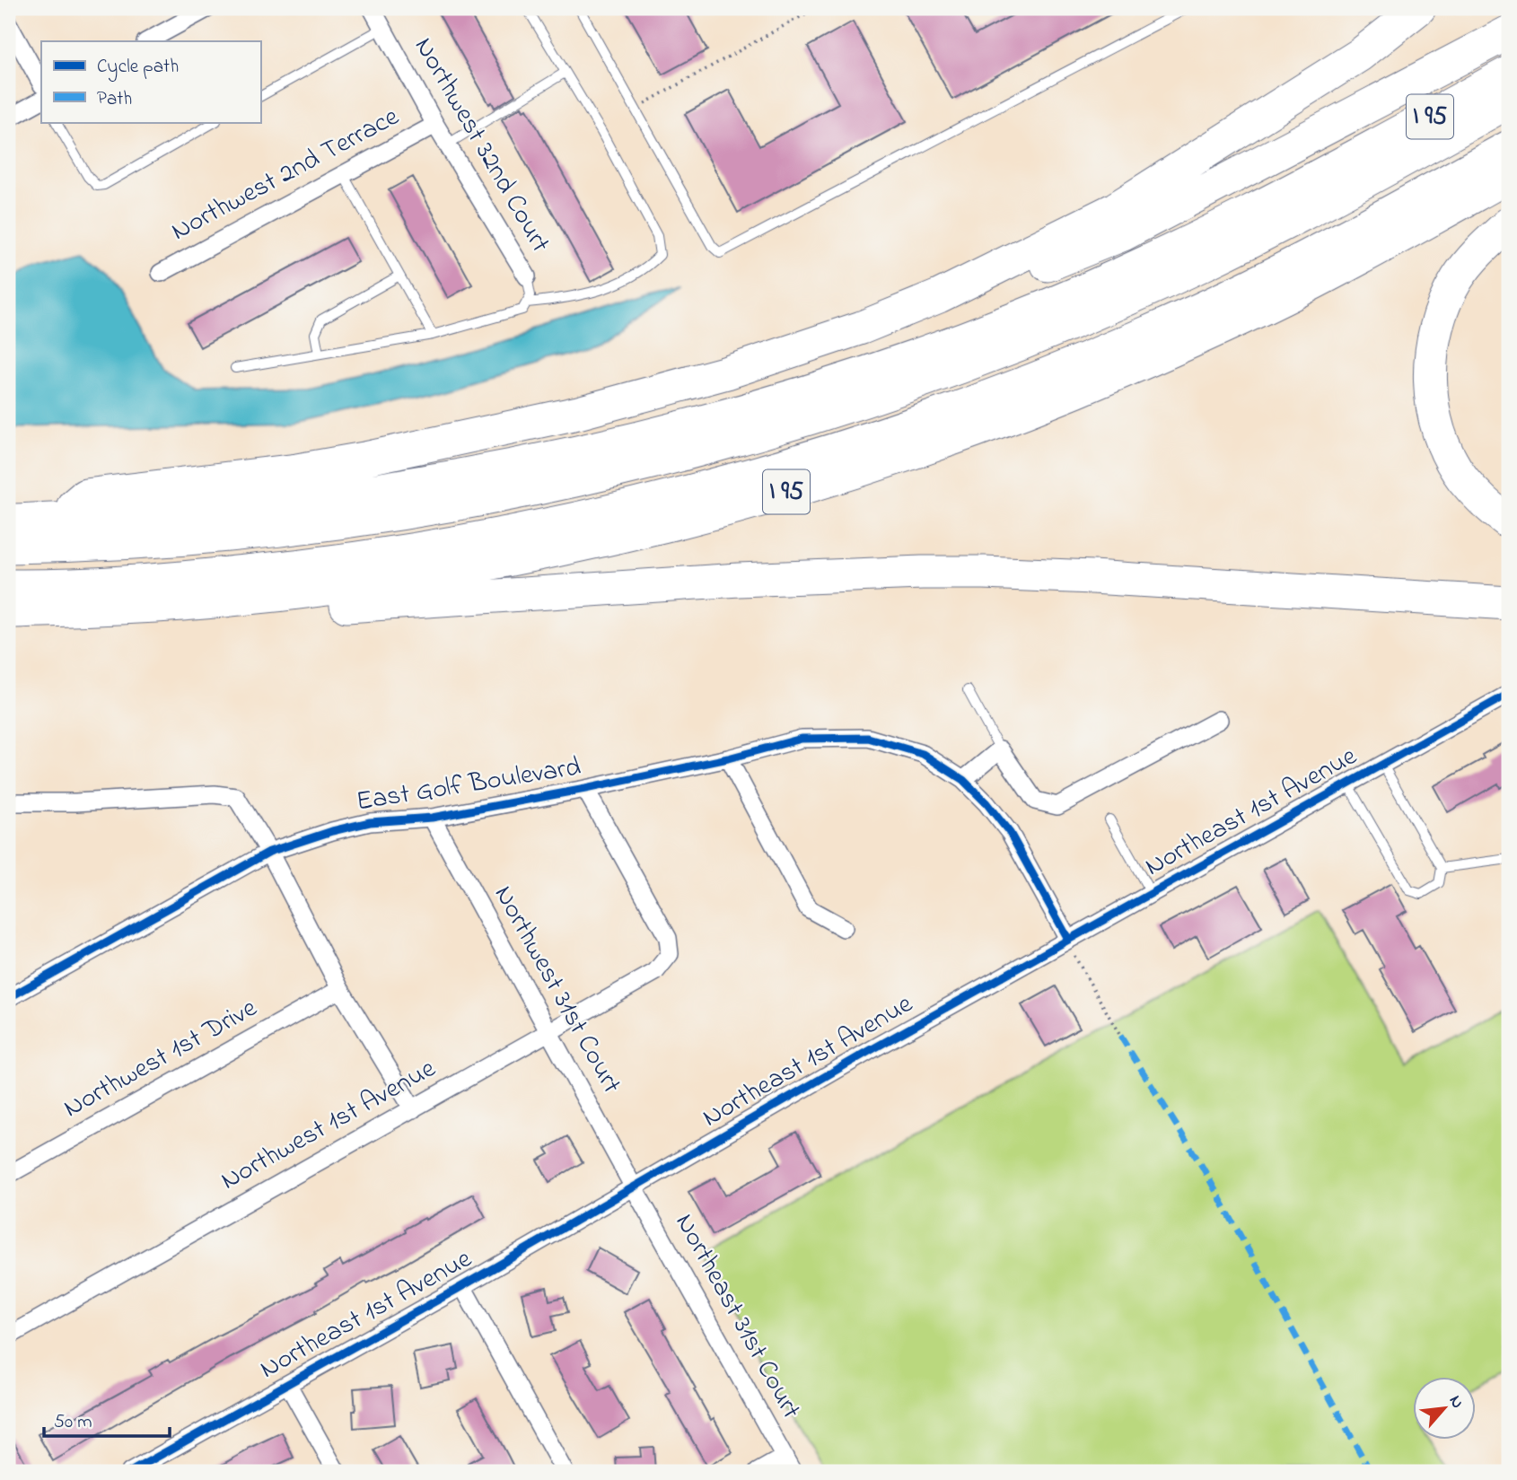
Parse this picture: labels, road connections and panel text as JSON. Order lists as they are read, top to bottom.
{
  "streets": {
    "highway": ["I 95"],
    "street": [
      "Northwest 32nd Court",
      "Northwest 2nd Terrace",
      "East Golf Boulevard",
      "Northeast 1st Avenue",
      "Northwest 31st Court",
      "Northwest 1st Drive",
      "Northwest 1st Avenue",
      "Northeast 31st Court"
    ]
  },
  "crossings": [
    ["Northwest 32nd Court", "Northwest 2nd Terrace"],
    ["East Golf Boulevard", "Northeast 1st Avenue"],
    ["East Golf Boulevard", "Northwest 31st Court"],
    ["East Golf Boulevard", "Northwest 1st Avenue"],
    ["Northeast 1st Avenue", "Northwest 31st Court"],
    ["Northeast 1st Avenue", "Northeast 31st Court"],
    ["Northwest 31st Court", "Northwest 1st Avenue"],
    ["Northwest 31st Court", "Northeast 31st Court"]
  ],
  "legend": ["Cycle path", "Path"],
  "scale_bar": "50 m",
  "north": "top right"
}
